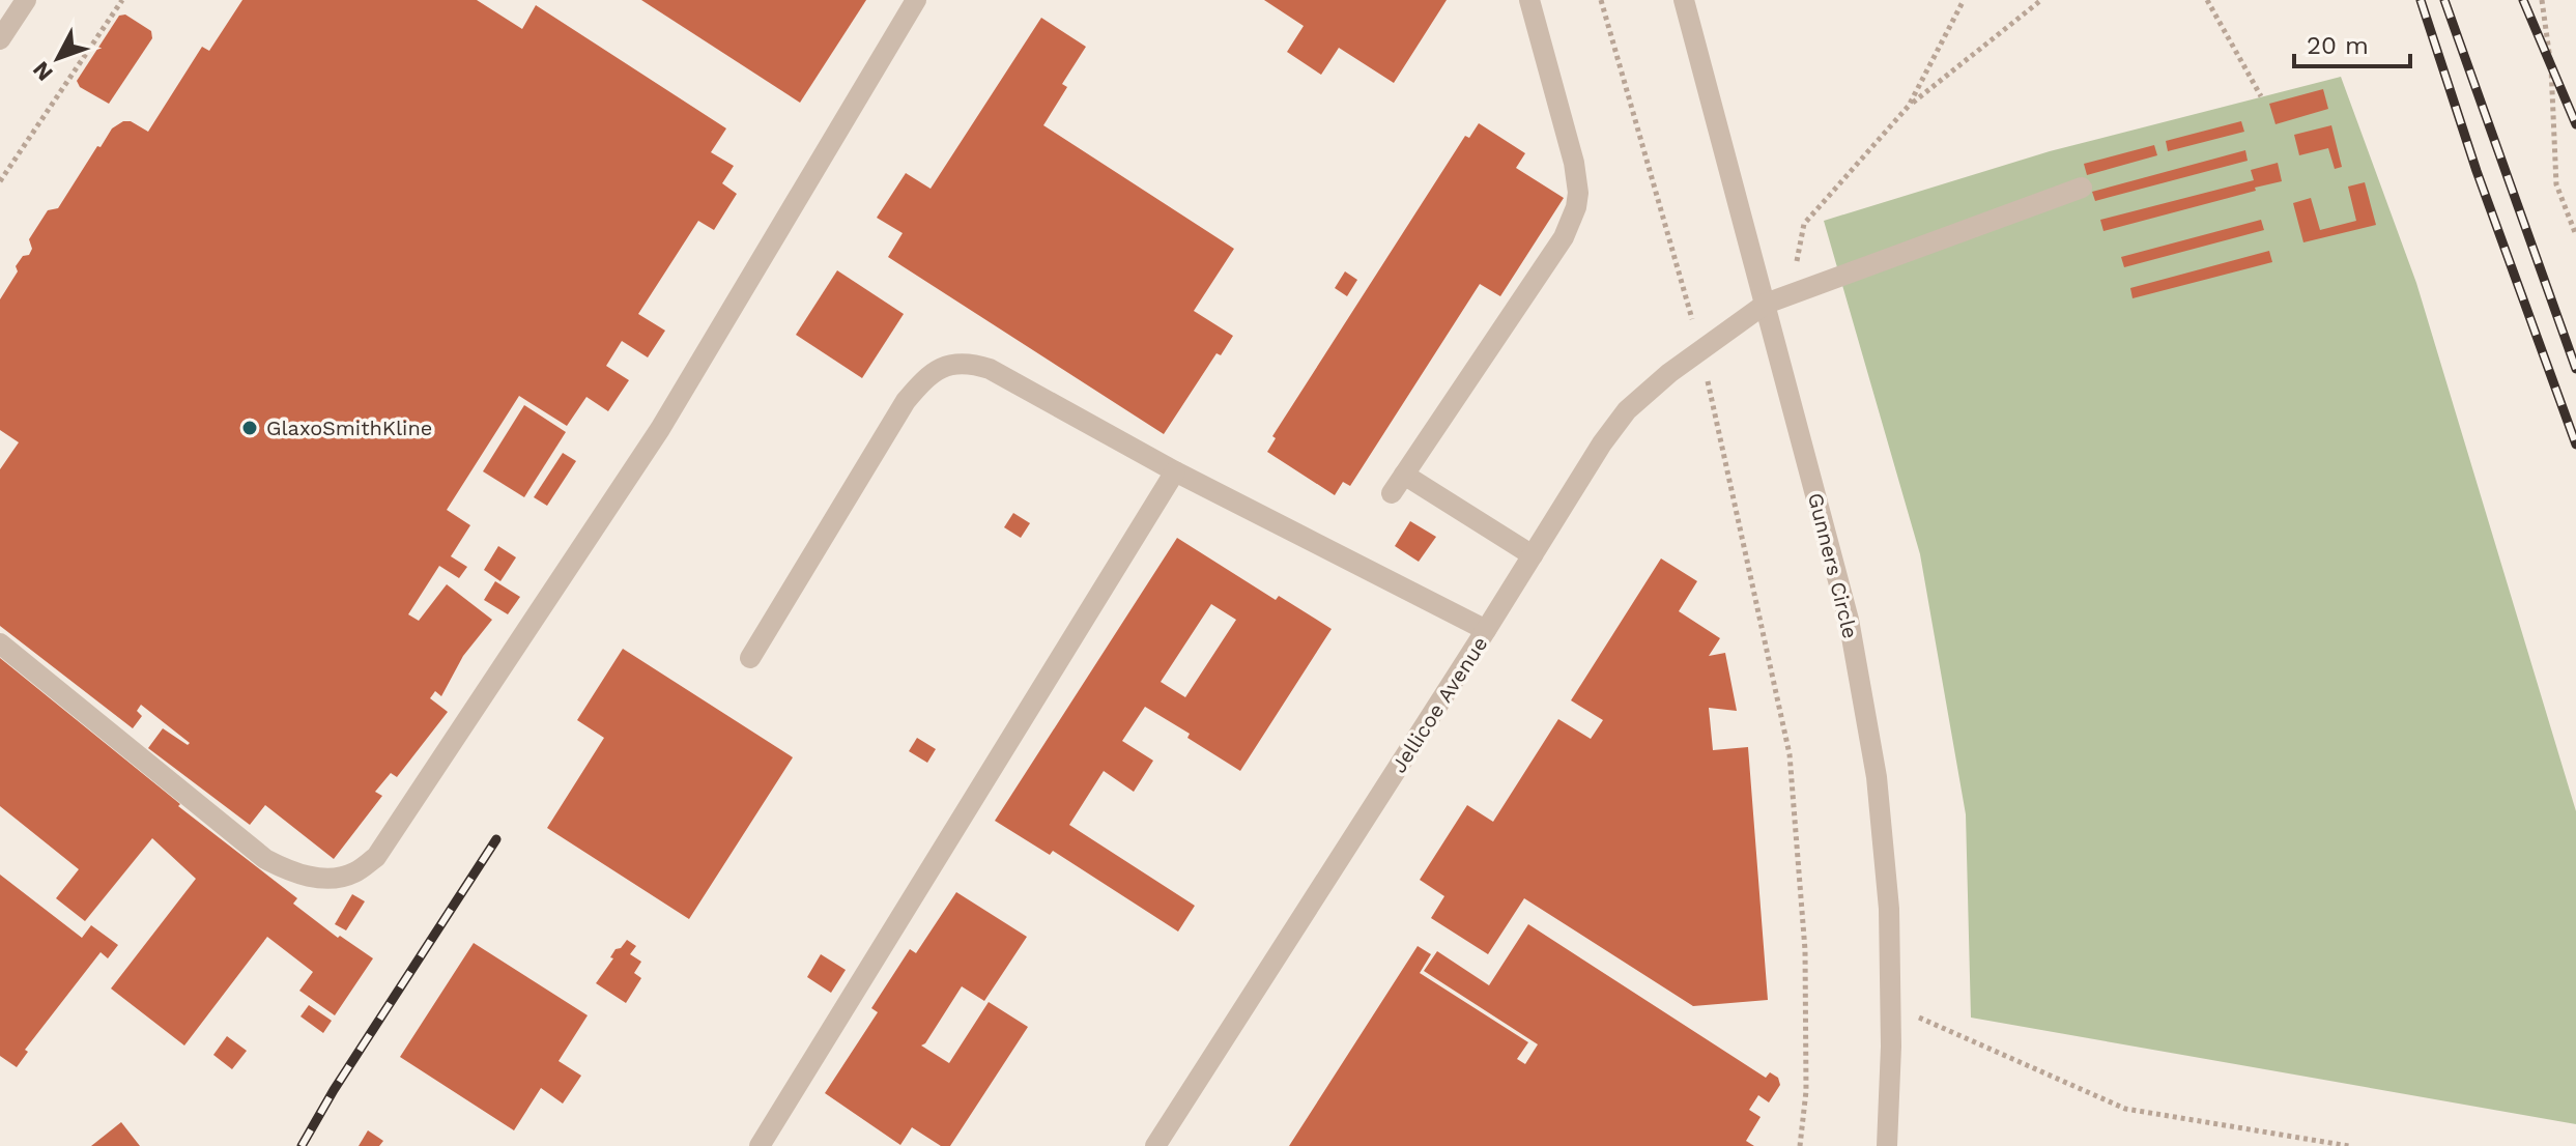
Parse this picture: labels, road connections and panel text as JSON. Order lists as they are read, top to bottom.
{
  "streets": {
    "street": ["Gunners Circle", "Jellicoe Avenue"]
  },
  "crossings": [
    ["Gunners Circle", "Jellicoe Avenue"]
  ],
  "places": ["GlaxoSmithKline"],
  "scale_bar": "20 m",
  "north": "bottom left"
}
